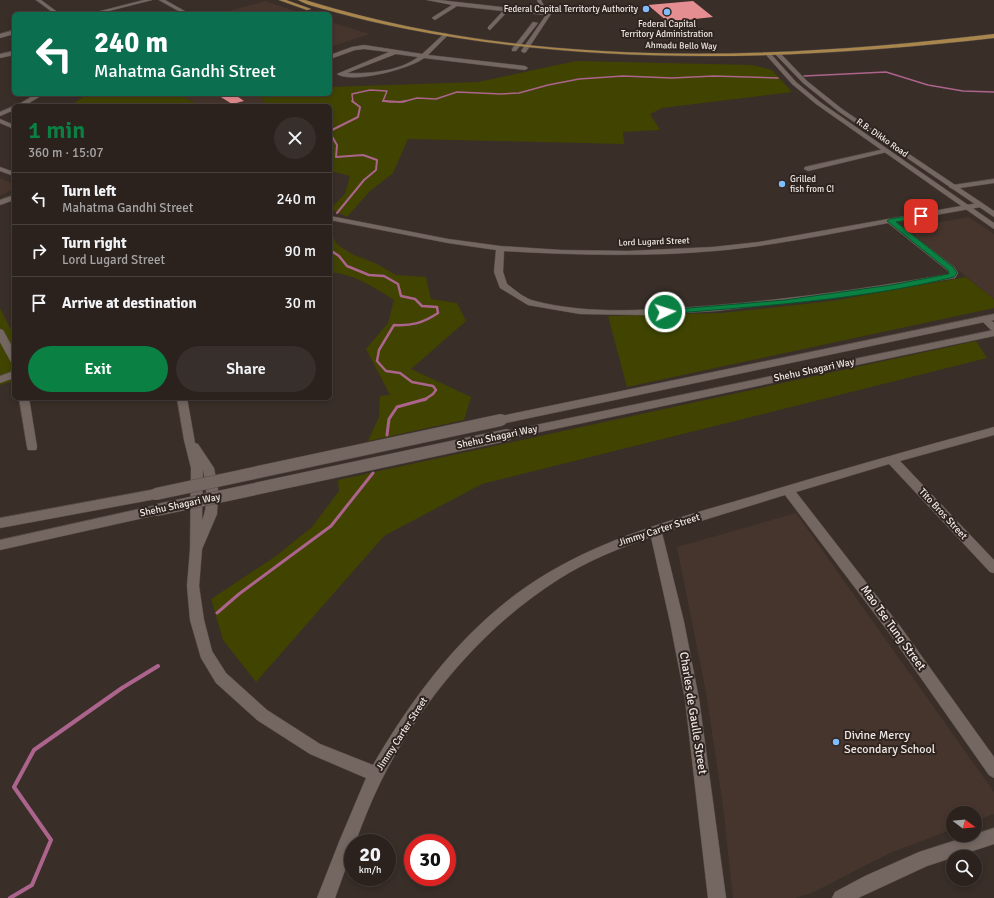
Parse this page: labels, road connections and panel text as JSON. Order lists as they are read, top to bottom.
{
  "streets": {
    "main road": ["Ahmadu Bello Way"],
    "street": [
      "R.B. Dikko Road",
      "Lord Lugard Street",
      "Shehu Shagari Way",
      "Tito Bros Street",
      "Jimmy Carter Street",
      "Mao Tse Tung Street",
      "Charles de Gaulle Street"
    ]
  },
  "crossings": [
    ["Ahmadu Bello Way", "R.B. Dikko Road"],
    ["R.B. Dikko Road", "Lord Lugard Street"],
    ["Tito Bros Street", "Jimmy Carter Street"],
    ["Jimmy Carter Street", "Mao Tse Tung Street"],
    ["Jimmy Carter Street", "Charles de Gaulle Street"]
  ],
  "places": [
    "Federal Capital Territorty Authority",
    "Federal Capital Territory Administration",
    "Grilled fish from CI",
    "Divine Mercy Secondary School"
  ],
  "north": "right",
  "page": {
    "turn": ["240 m", "Mahatma Gandhi Street"],
    "heading": ["1 min", "360 m · 15:07"],
    "list": [
      {
        "name": "Turn left",
        "note": "Mahatma Gandhi Street",
        "value": "240 m"
      },
      {
        "name": "Turn right",
        "note": "Lord Lugard Street",
        "value": "90 m"
      },
      {
        "name": "Arrive at destination",
        "value": "30 m"
      }
    ],
    "buttons": ["Exit", "Share"],
    "speed": "20 km/h",
    "limit": "30"
  }
}
